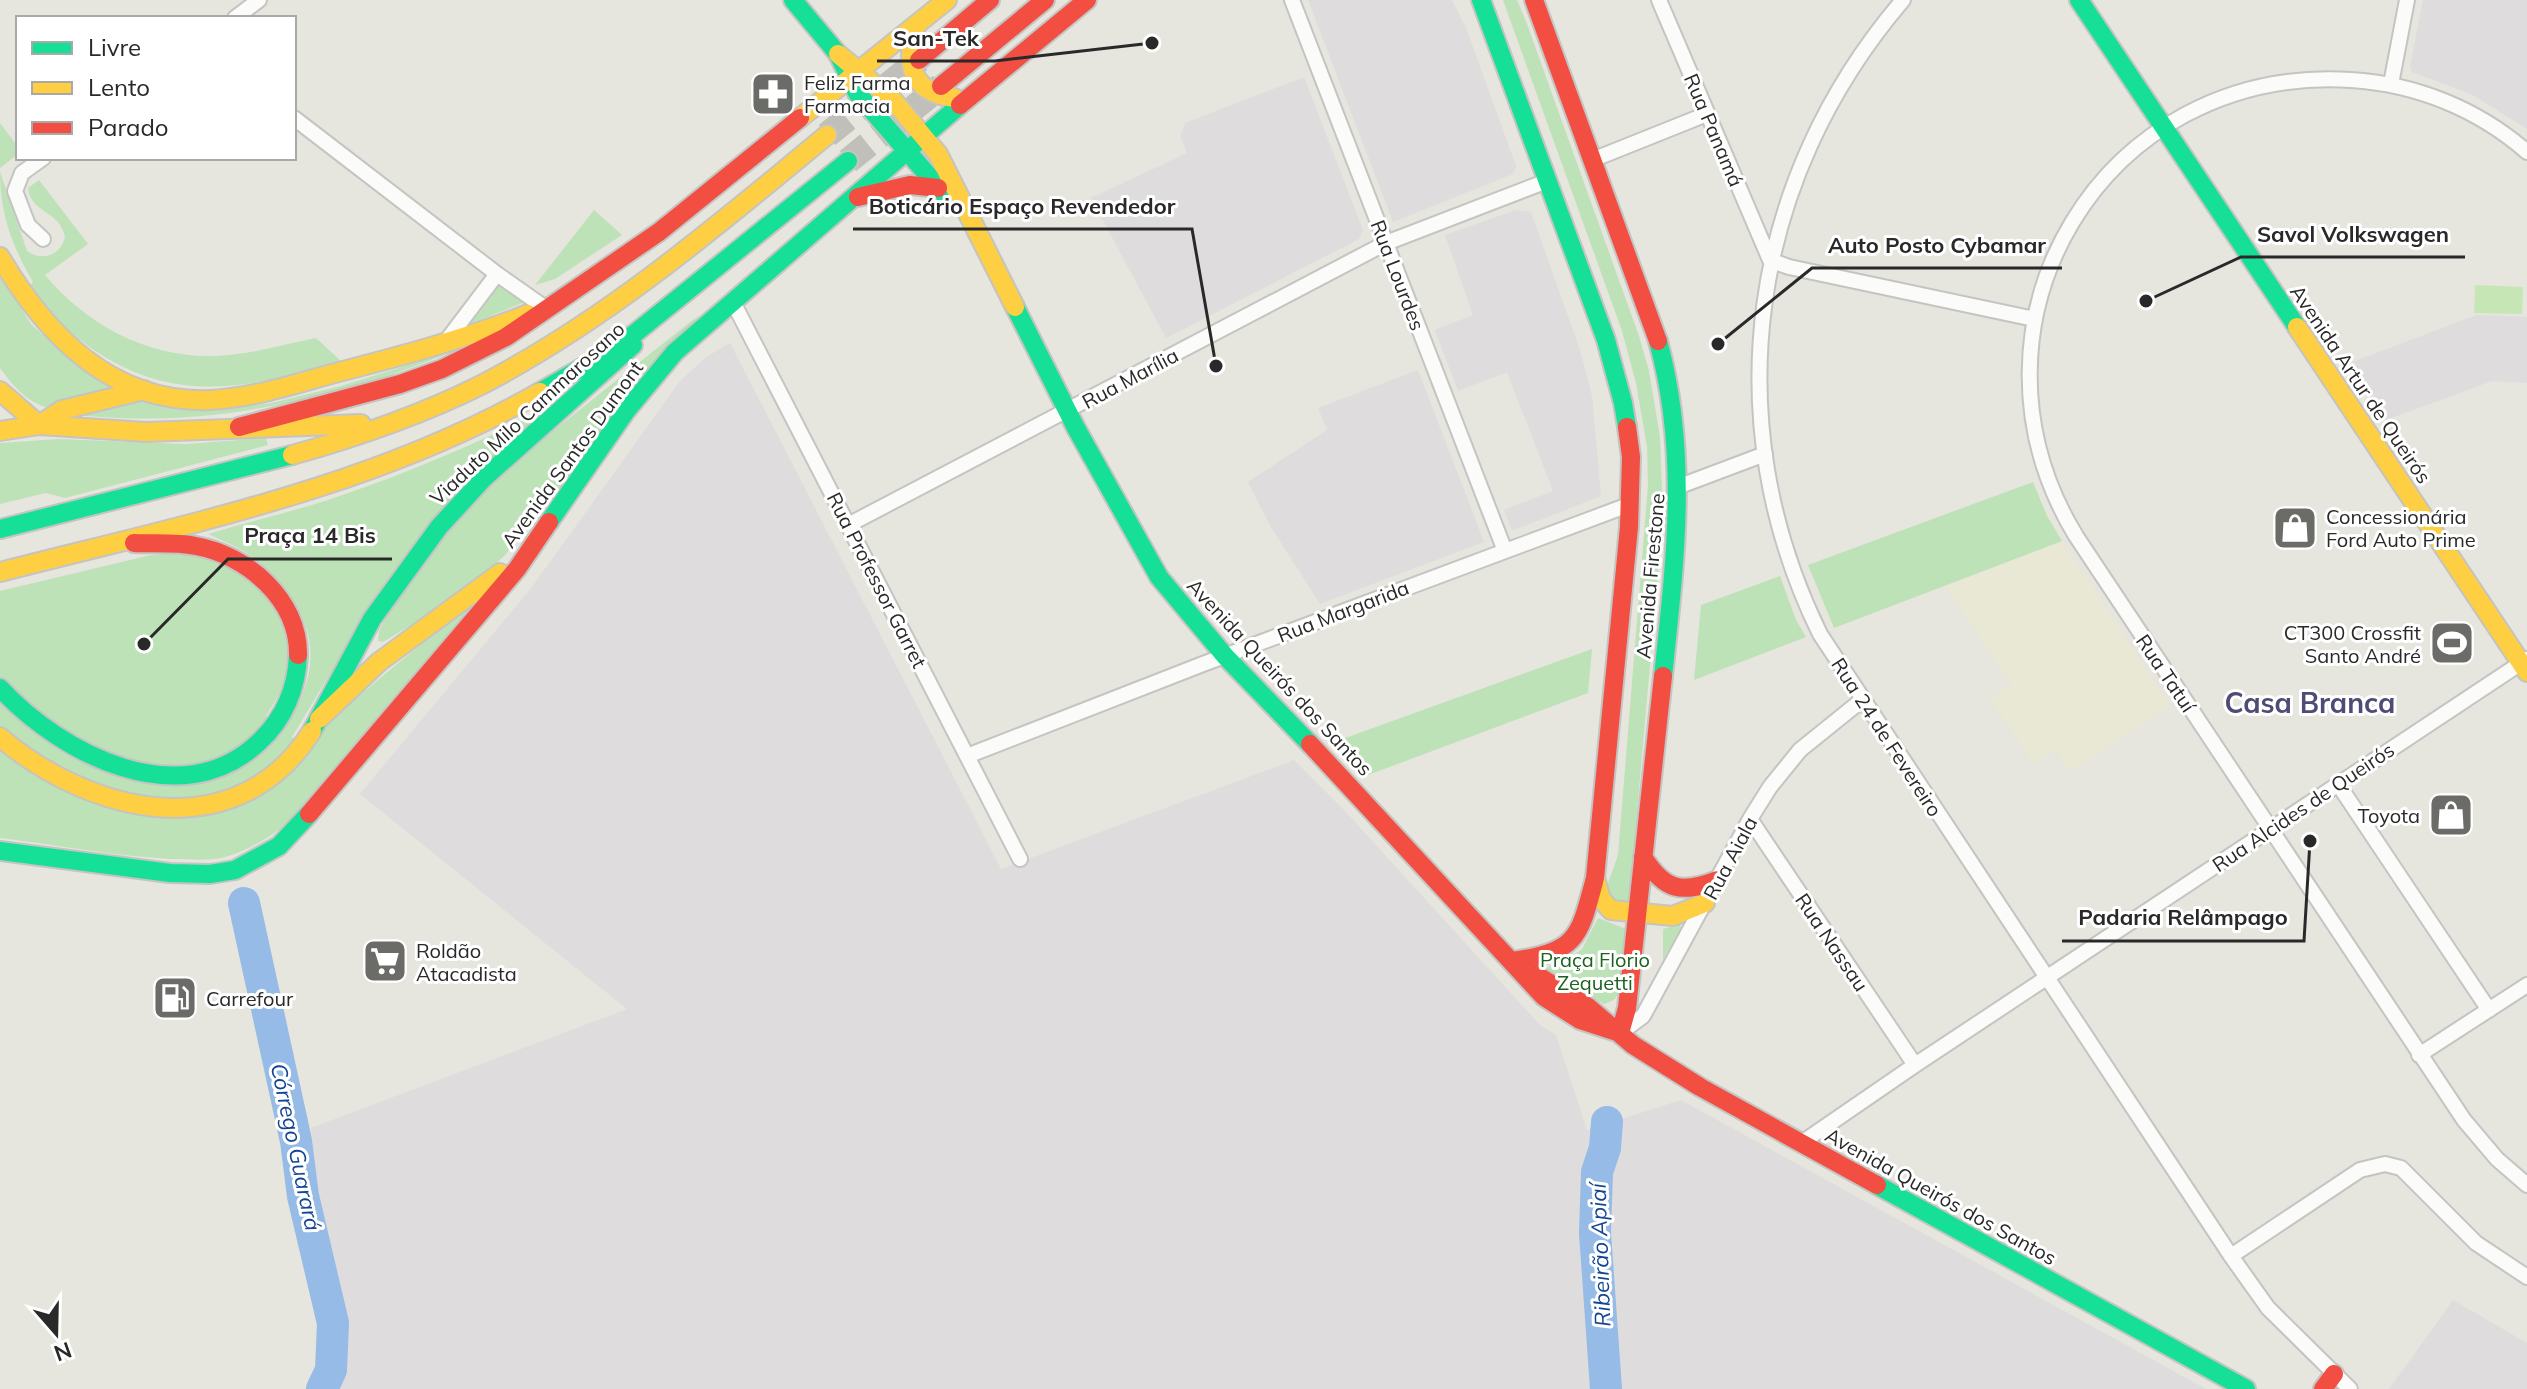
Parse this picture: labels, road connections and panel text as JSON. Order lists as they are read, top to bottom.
{
  "streets": {
    "main road": [
      "Avenida Artur de Queirós",
      "Viaduto Milo Cammarosano",
      "Avenida Santos Dumont",
      "Avenida Firestone",
      "Avenida Queirós dos Santos"
    ],
    "street": [
      "Rua Panamá",
      "Rua Lourdes",
      "Rua Marília",
      "Rua Professor Garret",
      "Rua Margarida",
      "Rua Tatuí",
      "Rua 24 de Fevereiro",
      "Rua Alcides de Queirós",
      "Rua Aiala",
      "Rua Nassau"
    ]
  },
  "crossings": [
    ["Rua Panamá", "Rua 24 de Fevereiro"],
    ["Rua Lourdes", "Rua Marília"],
    ["Rua Lourdes", "Rua Margarida"],
    ["Rua Marília", "Avenida Firestone"],
    ["Rua Marília", "Rua Professor Garret"],
    ["Rua Marília", "Avenida Queirós dos Santos"],
    ["Avenida Artur de Queirós", "Rua Tatuí"],
    ["Avenida Artur de Queirós", "Rua Alcides de Queirós"],
    ["Viaduto Milo Cammarosano", "Avenida Santos Dumont"],
    ["Avenida Santos Dumont", "Rua Professor Garret"],
    ["Avenida Santos Dumont", "Avenida Queirós dos Santos"],
    ["Avenida Firestone", "Rua Margarida"],
    ["Avenida Firestone", "Avenida Queirós dos Santos"],
    ["Avenida Firestone", "Rua Aiala"],
    ["Rua Professor Garret", "Rua Margarida"],
    ["Rua Margarida", "Avenida Queirós dos Santos"],
    ["Rua Tatuí", "Rua Alcides de Queirós"],
    ["Avenida Queirós dos Santos", "Rua Alcides de Queirós"],
    ["Avenida Queirós dos Santos", "Rua Aiala"],
    ["Rua 24 de Fevereiro", "Rua Alcides de Queirós"],
    ["Rua 24 de Fevereiro", "Rua Aiala"],
    ["Rua Alcides de Queirós", "Rua Nassau"],
    ["Rua Aiala", "Rua Nassau"]
  ],
  "districts": ["Casa Branca"],
  "water": ["Córrego Guarará", "Ribeirão Apiaí"],
  "parks": ["Praça Florio Zequetti"],
  "places": {
    "other": [
      "San-Tek",
      "Savol Volkswagen",
      "Auto Posto Cybamar",
      "Boticário Espaço Revendedor",
      "Praça 14 Bis",
      "Padaria Relâmpago"
    ],
    "pharmacy": ["Feliz Farma Farmacia"],
    "shop": ["Concessionária Ford Auto Prime", "Toyota"],
    "sports": ["CT300 Crossfit Santo André"],
    "supermarket": ["Roldão Atacadista"],
    "fuel station": ["Carrefour"]
  },
  "legend": ["Livre", "Lento", "Parado"],
  "north": "bottom"
}
